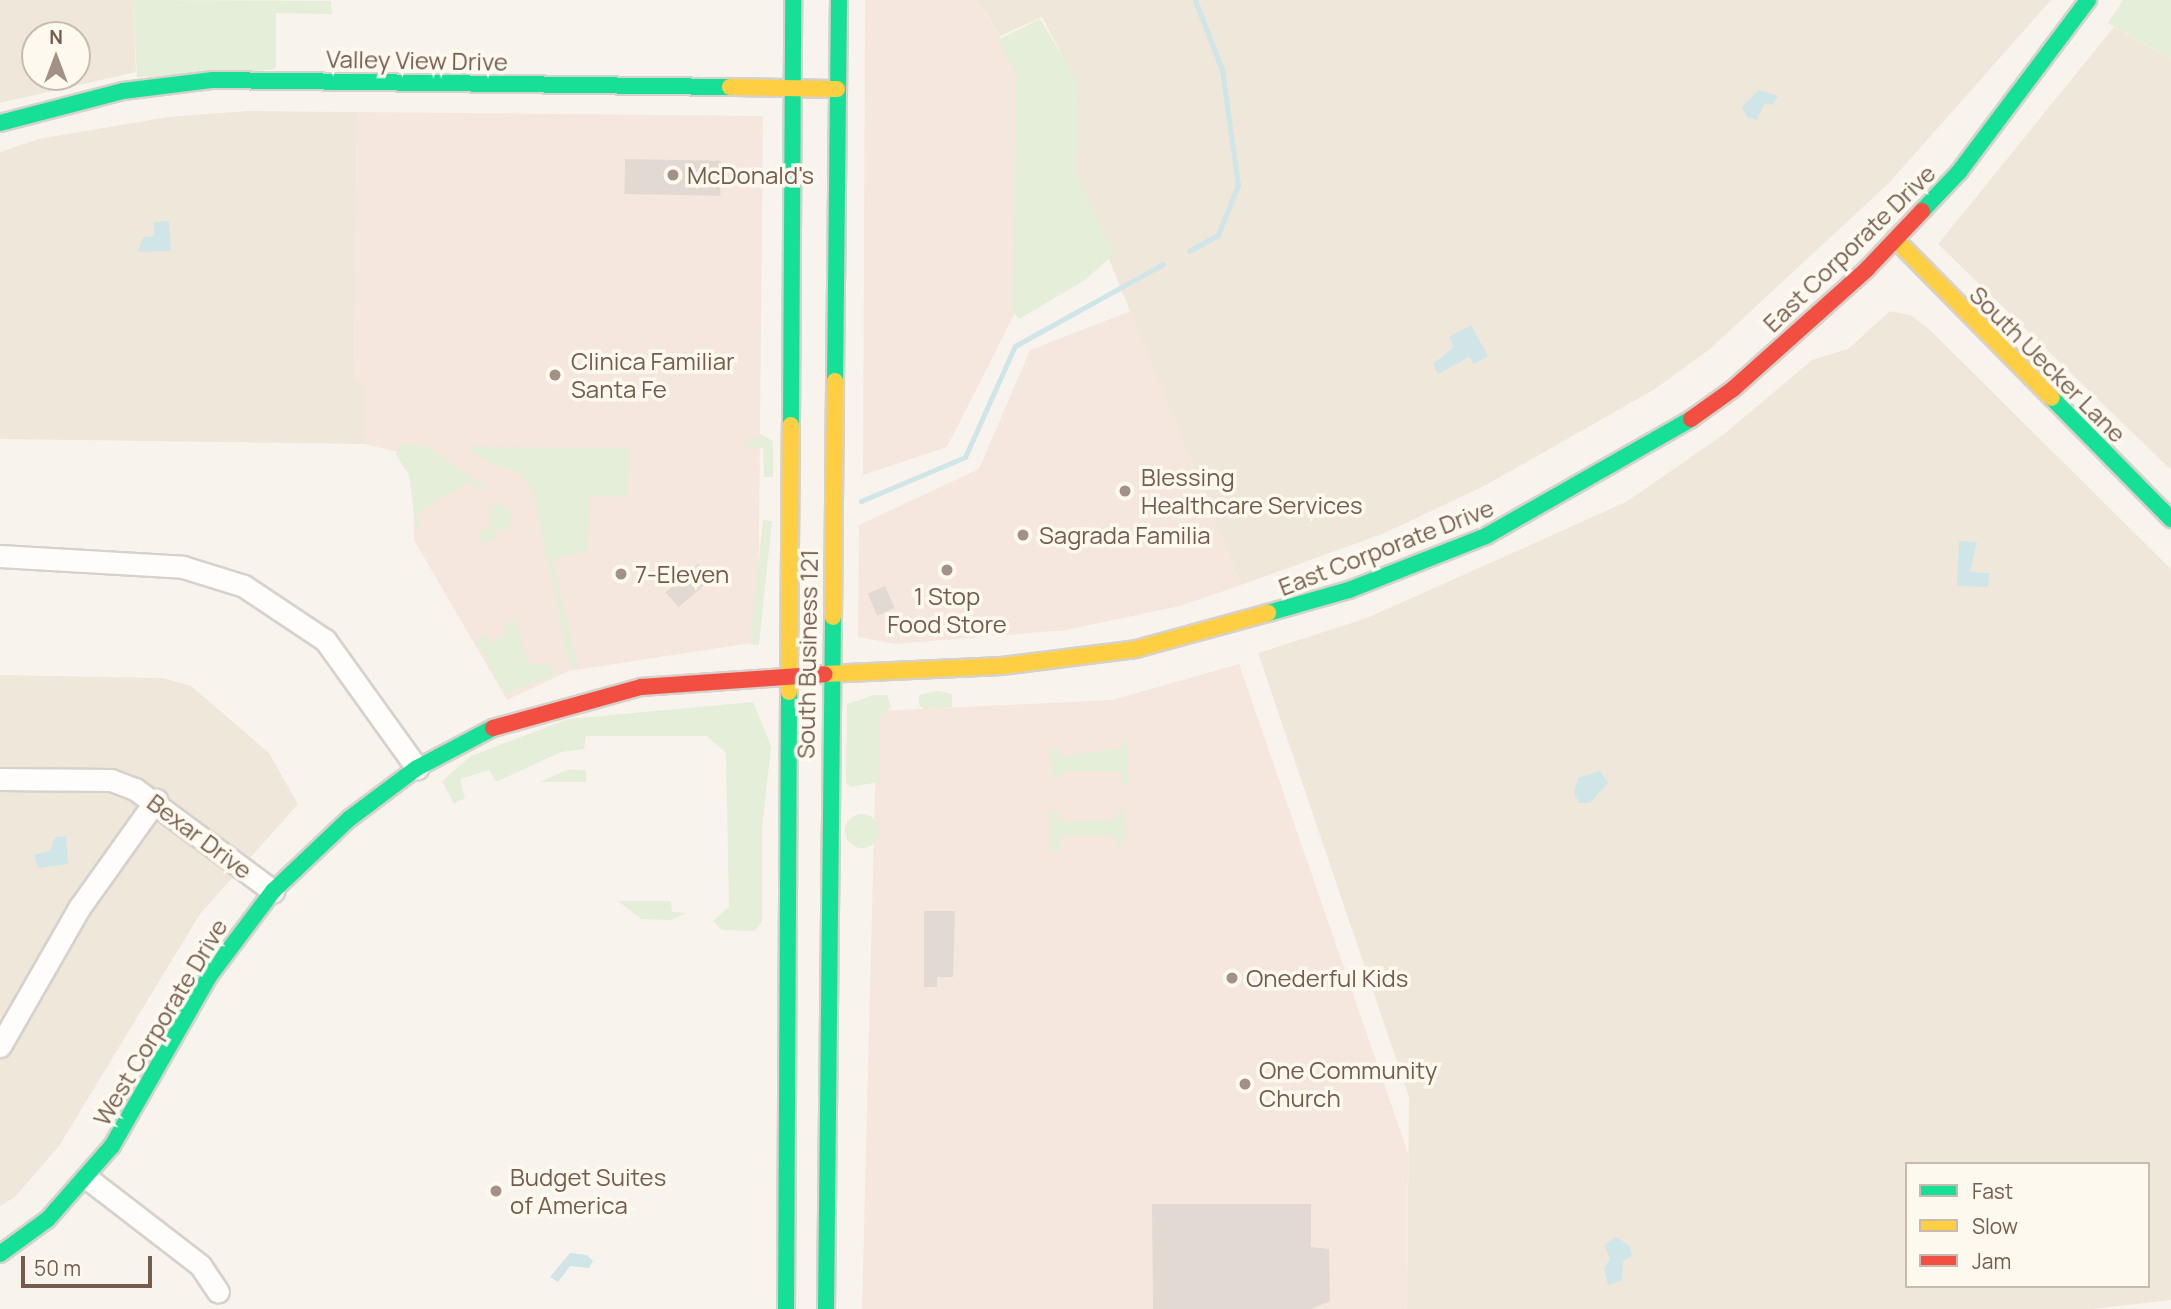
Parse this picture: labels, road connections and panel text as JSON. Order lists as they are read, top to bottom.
{
  "streets": {
    "main road": [
      "Valley View Drive",
      "East Corporate Drive",
      "South Uecker Lane",
      "South Business 121",
      "West Corporate Drive"
    ],
    "street": ["Bexar Drive"]
  },
  "crossings": [
    ["Valley View Drive", "South Business 121"],
    ["East Corporate Drive", "South Uecker Lane"],
    ["East Corporate Drive", "South Business 121"],
    ["East Corporate Drive", "West Corporate Drive"],
    ["South Business 121", "West Corporate Drive"],
    ["Bexar Drive", "West Corporate Drive"]
  ],
  "places": [
    "McDonald's",
    "Clinica Familiar Santa Fe",
    "Blessing Healthcare Services",
    "Sagrada Familia",
    "1 Stop Food Store",
    "7-Eleven",
    "Onederful Kids",
    "One Community Church",
    "Budget Suites of America"
  ],
  "legend": ["Fast", "Slow", "Jam"],
  "scale_bar": "50 m",
  "north": "top"
}
